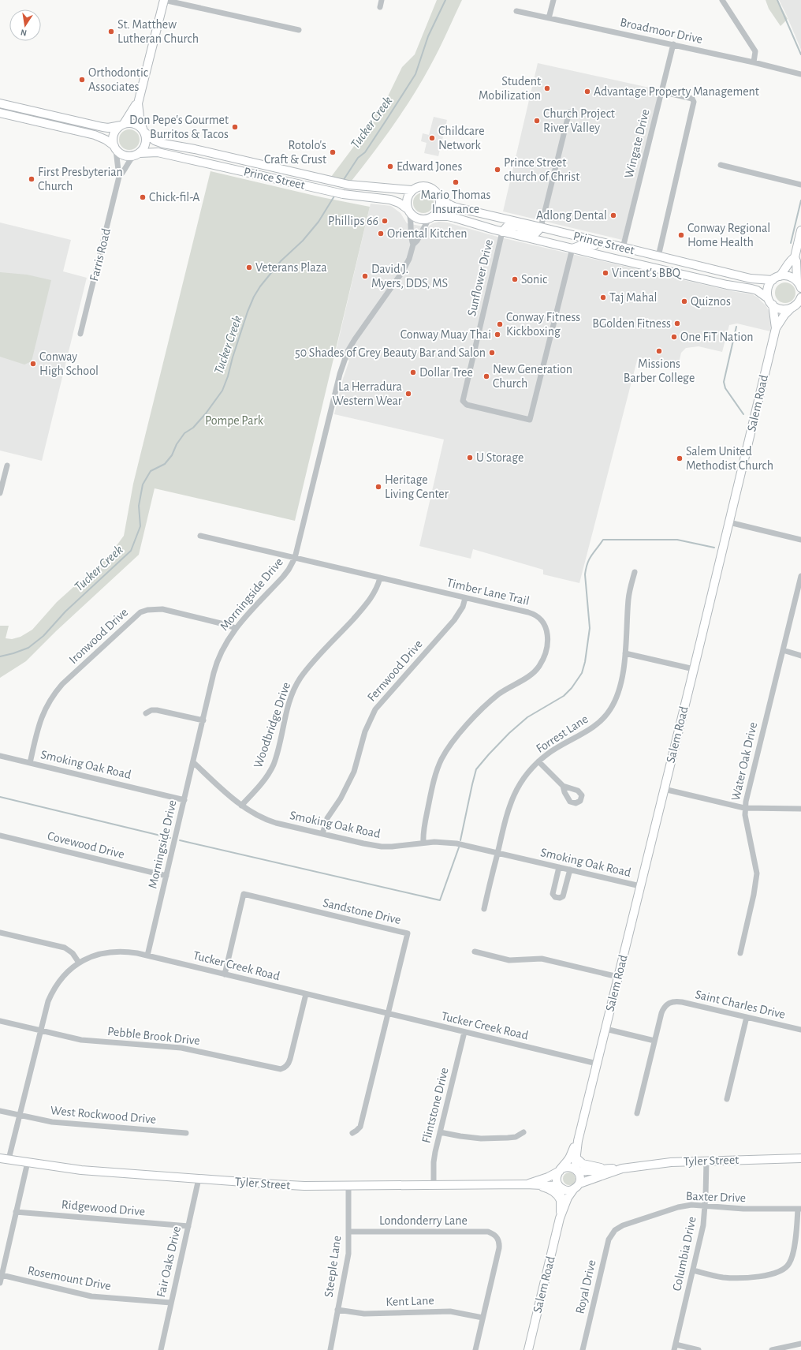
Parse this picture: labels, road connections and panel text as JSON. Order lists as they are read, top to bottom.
{
  "streets": {
    "main road": ["Prince Street", "Salem Road", "Tyler Street"],
    "street": [
      "Broadmoor Drive",
      "Wingate Drive",
      "Farris Road",
      "Sunflower Drive",
      "Timber Lane Trail",
      "Morningside Drive",
      "Ironwood Drive",
      "Fernwood Drive",
      "Woodbridge Drive",
      "Forrest Lane",
      "Water Oak Drive",
      "Smoking Oak Road",
      "Covewood Drive",
      "Sandstone Drive",
      "Tucker Creek Road",
      "Saint Charles Drive",
      "Pebble Brook Drive",
      "Flintstone Drive",
      "West Rockwood Drive",
      "Baxter Drive",
      "Ridgewood Drive",
      "Londonderry Lane",
      "Columbia Drive",
      "Fair Oaks Drive",
      "Steeple Lane",
      "Rosemount Drive",
      "Royal Drive",
      "Kent Lane"
    ]
  },
  "crossings": [
    ["Broadmoor Drive", "Wingate Drive"],
    ["Wingate Drive", "Prince Street"],
    ["Prince Street", "Farris Road"],
    ["Prince Street", "Sunflower Drive"],
    ["Prince Street", "Salem Road"],
    ["Prince Street", "Morningside Drive"],
    ["Salem Road", "Smoking Oak Road"],
    ["Salem Road", "Tucker Creek Road"],
    ["Salem Road", "Tyler Street"],
    ["Timber Lane Trail", "Morningside Drive"],
    ["Timber Lane Trail", "Fernwood Drive"],
    ["Timber Lane Trail", "Woodbridge Drive"],
    ["Timber Lane Trail", "Smoking Oak Road"],
    ["Morningside Drive", "Ironwood Drive"],
    ["Morningside Drive", "Smoking Oak Road"],
    ["Morningside Drive", "Covewood Drive"],
    ["Morningside Drive", "Tucker Creek Road"],
    ["Ironwood Drive", "Smoking Oak Road"],
    ["Fernwood Drive", "Smoking Oak Road"],
    ["Woodbridge Drive", "Smoking Oak Road"],
    ["Forrest Lane", "Smoking Oak Road"],
    ["Sandstone Drive", "Tucker Creek Road"],
    ["Tucker Creek Road", "Pebble Brook Drive"],
    ["Tucker Creek Road", "Flintstone Drive"],
    ["Tucker Creek Road", "West Rockwood Drive"],
    ["Tucker Creek Road", "Tyler Street"],
    ["Flintstone Drive", "Tyler Street"],
    ["Tyler Street", "Columbia Drive"],
    ["Tyler Street", "Fair Oaks Drive"],
    ["Tyler Street", "Steeple Lane"],
    ["Baxter Drive", "Columbia Drive"],
    ["Baxter Drive", "Royal Drive"],
    ["Ridgewood Drive", "Fair Oaks Drive"],
    ["Londonderry Lane", "Steeple Lane"],
    ["Londonderry Lane", "Kent Lane"],
    ["Fair Oaks Drive", "Rosemount Drive"],
    ["Steeple Lane", "Kent Lane"]
  ],
  "water": ["Tucker Creek"],
  "parks": ["Pompe Park"],
  "places": [
    "St. Matthew Lutheran Church",
    "Orthodontic Associates",
    "Student Mobilization",
    "Advantage Property Management",
    "Church Project River Valley",
    "Don Pepe's Gourmet Burritos & Tacos",
    "Childcare Network",
    "Rotolo's Craft & Crust",
    "Edward Jones",
    "Prince Street church of Christ",
    "First Presbyterian Church",
    "Mario Thomas Insurance",
    "Chick-fil-A",
    "Adlong Dental",
    "Phillips 66",
    "Oriental Kitchen",
    "Conway Regional Home Health",
    "Veterans Plaza",
    "Vincent's BBQ",
    "David J. Myers, DDS, MS",
    "Sonic",
    "Taj Mahal",
    "Quiznos",
    "BGolden Fitness",
    "Conway Fitness Kickboxing",
    "Conway Muay Thai",
    "One FiT Nation",
    "Missions Barber College",
    "50 Shades of Grey Beauty Bar and Salon",
    "Conway High School",
    "Dollar Tree",
    "New Generation Church",
    "La Herradura Western Wear",
    "U Storage",
    "Salem United Methodist Church",
    "Heritage Living Center"
  ],
  "north": "bottom"
}
